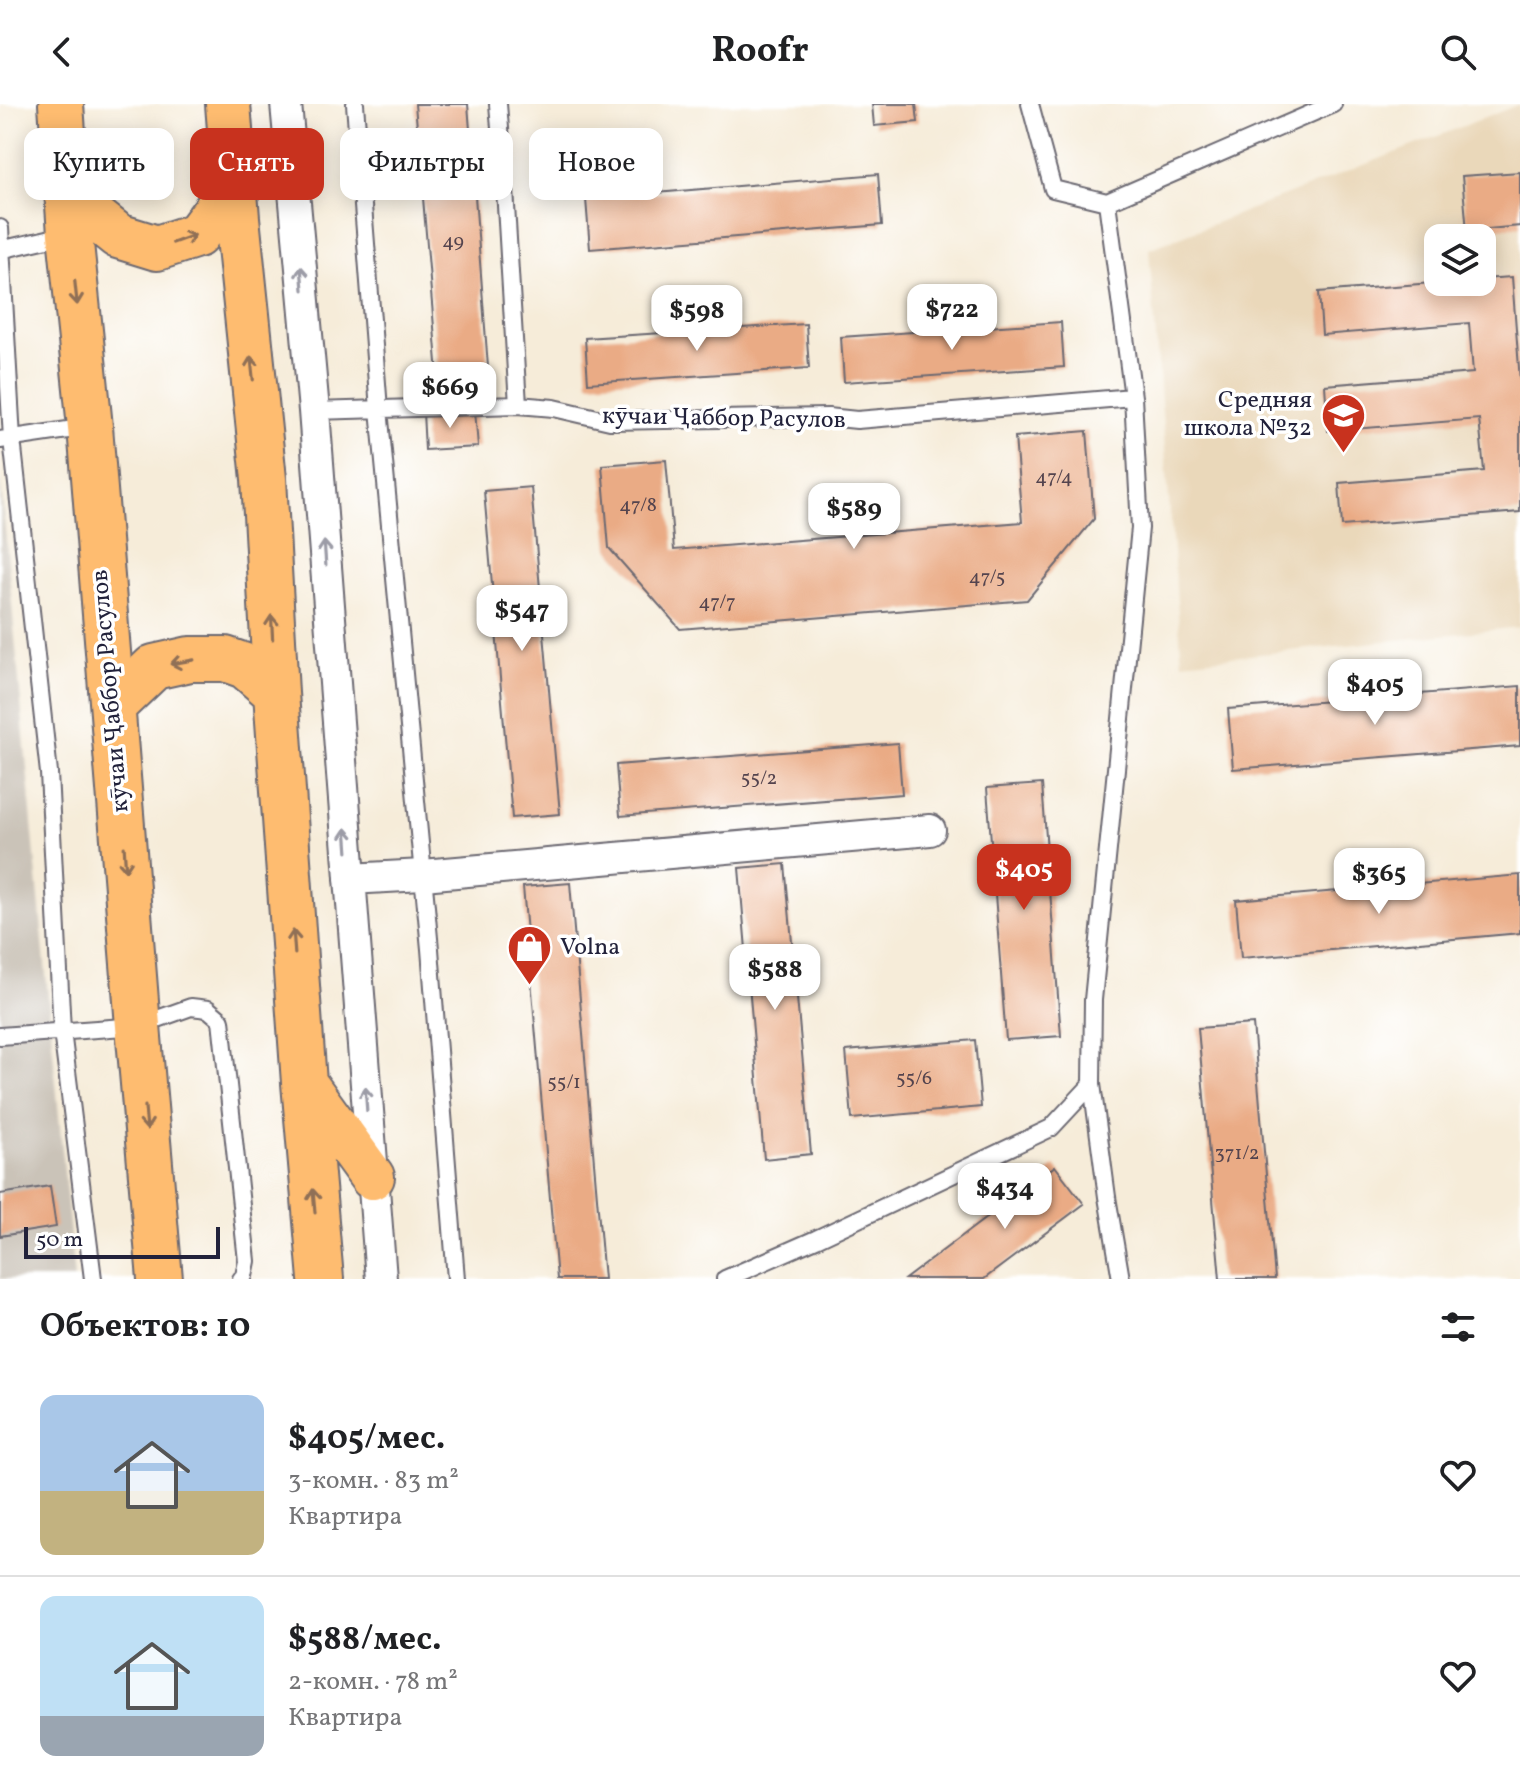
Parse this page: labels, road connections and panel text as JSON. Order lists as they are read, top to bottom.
{
  "streets": {
    "main road": ["кӯчаи Ҷаббор Расулов"]
  },
  "places": {
    "school or university": ["Средняя школа №32"],
    "shop": ["Volna"]
  },
  "house_numbers": [
    "49",
    "47/4",
    "47/8",
    "47/5",
    "47/7",
    "55/2",
    "55/6",
    "55/1",
    "371/2"
  ],
  "scale_bar": "50 m",
  "page": {
    "header": "Roofr",
    "chip": [
      "Купить",
      "Снять",
      "Фильтры",
      "Новое"
    ],
    "price": [
      "$722",
      "$598",
      "$669",
      "$589",
      "$547",
      "$405",
      "$405",
      "$365",
      "$588",
      "$434"
    ],
    "scale": "50 m",
    "heading": "Объектов: 10",
    "list": [
      {
        "name": "$405/мес.",
        "note": "3-комн. · 83 m² · Квартира"
      },
      {
        "name": "$588/мес.",
        "note": "2-комн. · 78 m² · Квартира"
      }
    ]
  }
}
